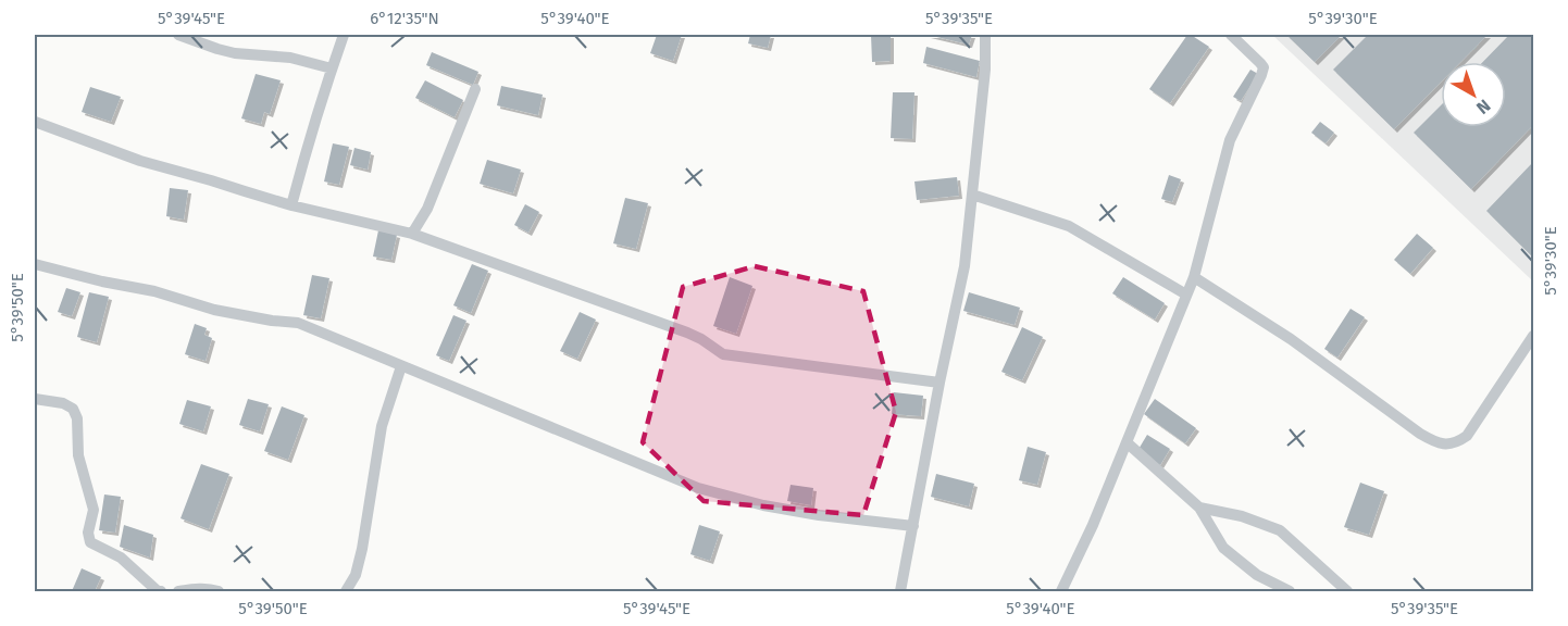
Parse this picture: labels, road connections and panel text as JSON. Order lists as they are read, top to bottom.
{
  "north": "bottom right",
  "coordinates": [
    "5°39'45\"E",
    "6°12'35\"N",
    "5°39'40\"E",
    "5°39'35\"E",
    "5°39'30\"E",
    "5°39'50\"E"
  ]
}
